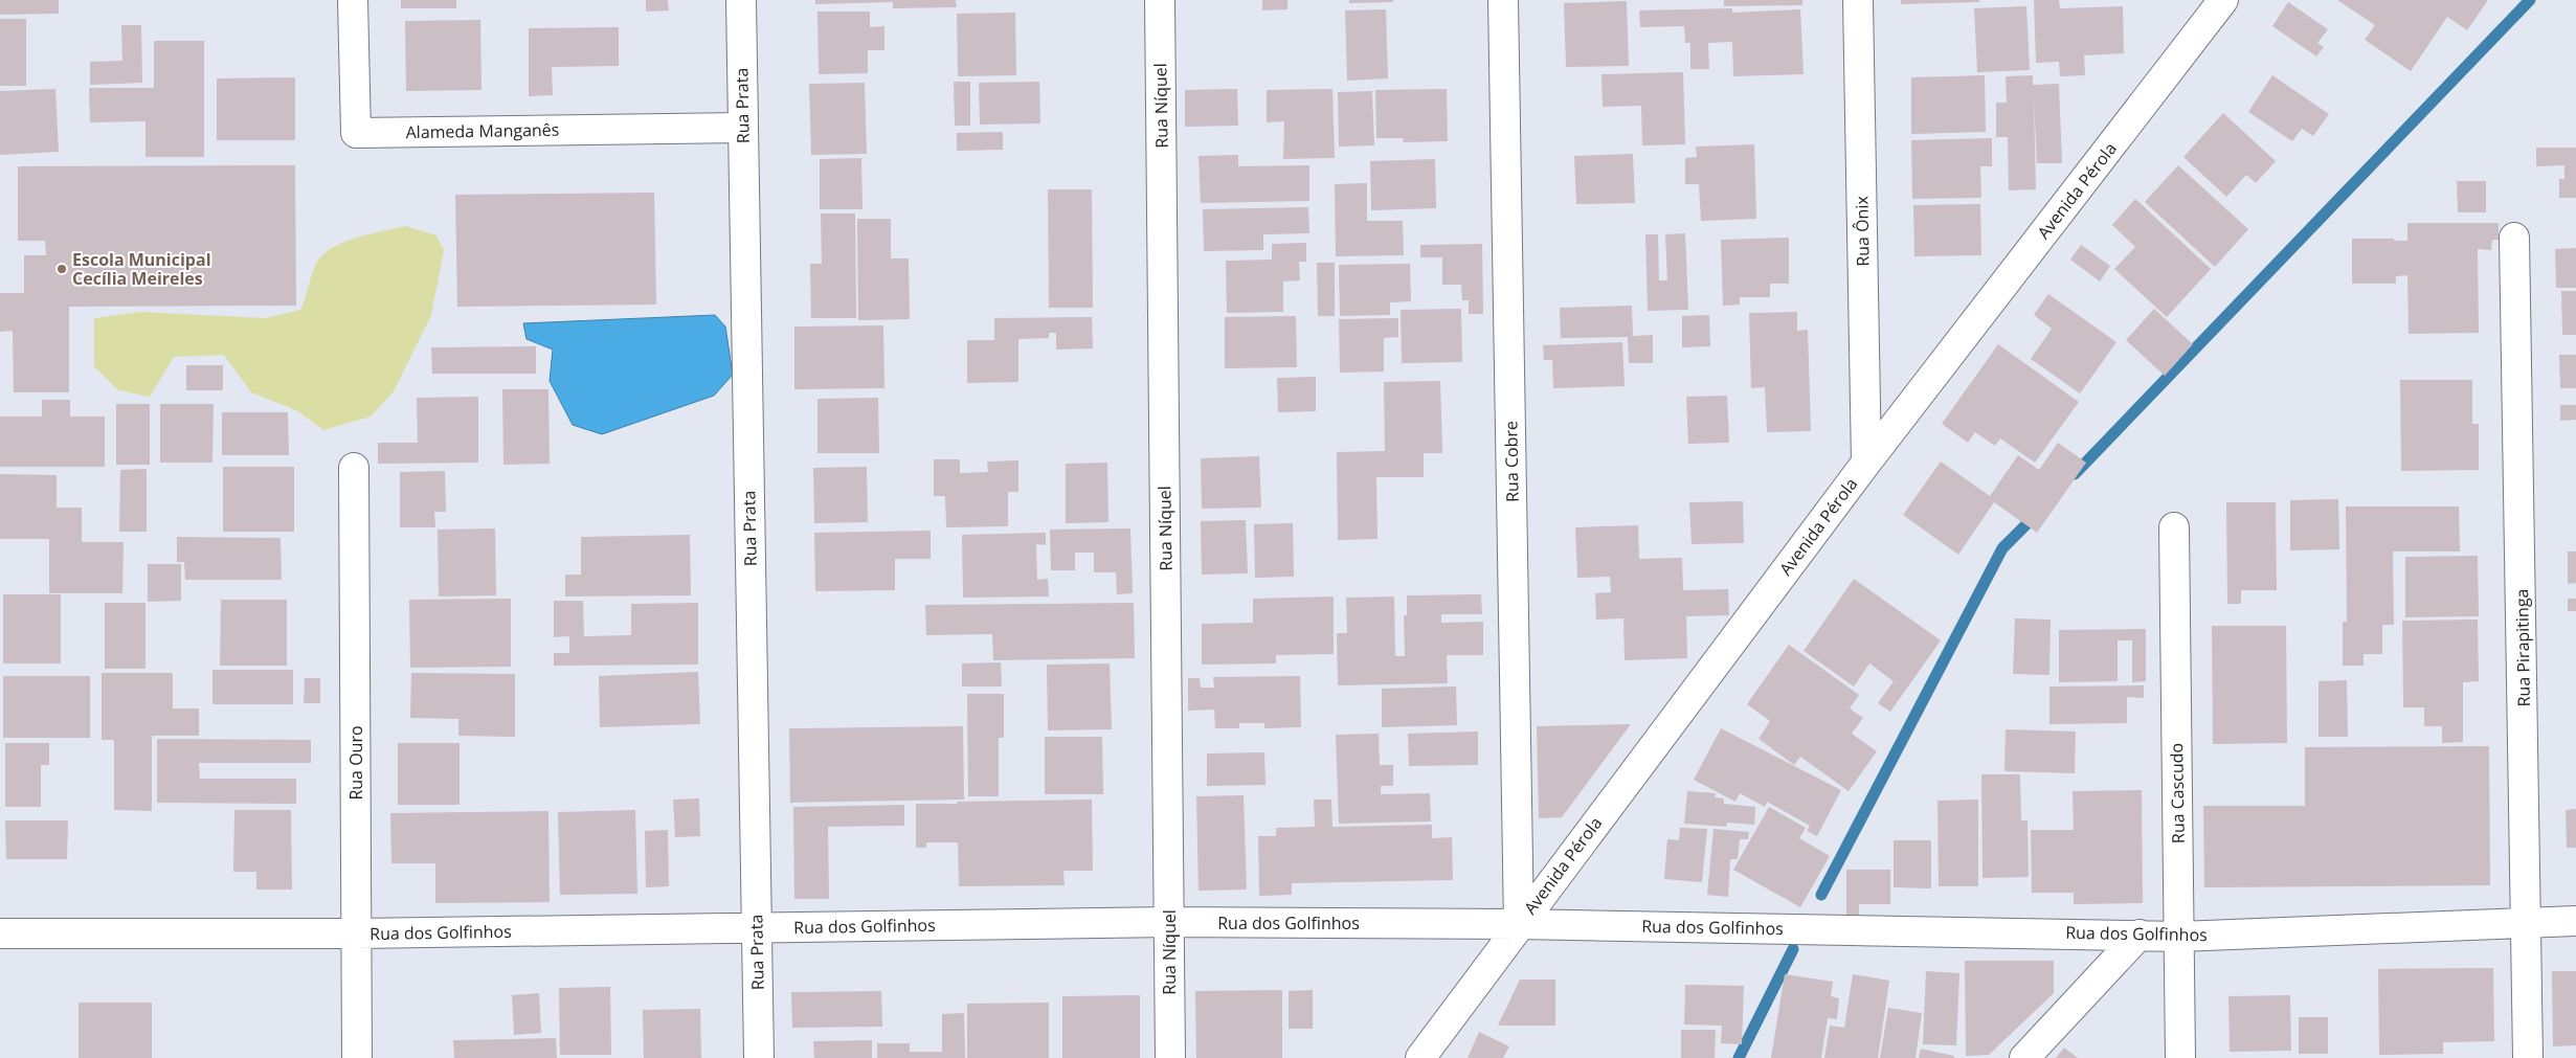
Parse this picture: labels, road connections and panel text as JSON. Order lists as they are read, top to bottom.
{
  "streets": {
    "street": [
      "Rua Prata",
      "Rua Níquel",
      "Alameda Manganês",
      "Avenida Pérola",
      "Rua Ônix",
      "Rua Cobre",
      "Rua Pirapitinga",
      "Rua Ouro",
      "Rua Cascudo",
      "Rua dos Golfinhos"
    ]
  },
  "crossings": [
    ["Rua Prata", "Alameda Manganês"],
    ["Rua Prata", "Rua dos Golfinhos"],
    ["Rua Níquel", "Rua dos Golfinhos"],
    ["Avenida Pérola", "Rua Ônix"],
    ["Avenida Pérola", "Rua Cobre"],
    ["Avenida Pérola", "Rua dos Golfinhos"],
    ["Rua Cobre", "Rua dos Golfinhos"],
    ["Rua Pirapitinga", "Rua dos Golfinhos"],
    ["Rua Ouro", "Rua dos Golfinhos"],
    ["Rua Cascudo", "Rua dos Golfinhos"]
  ],
  "places": ["Escola Municipal Cecília Meireles"]
}
